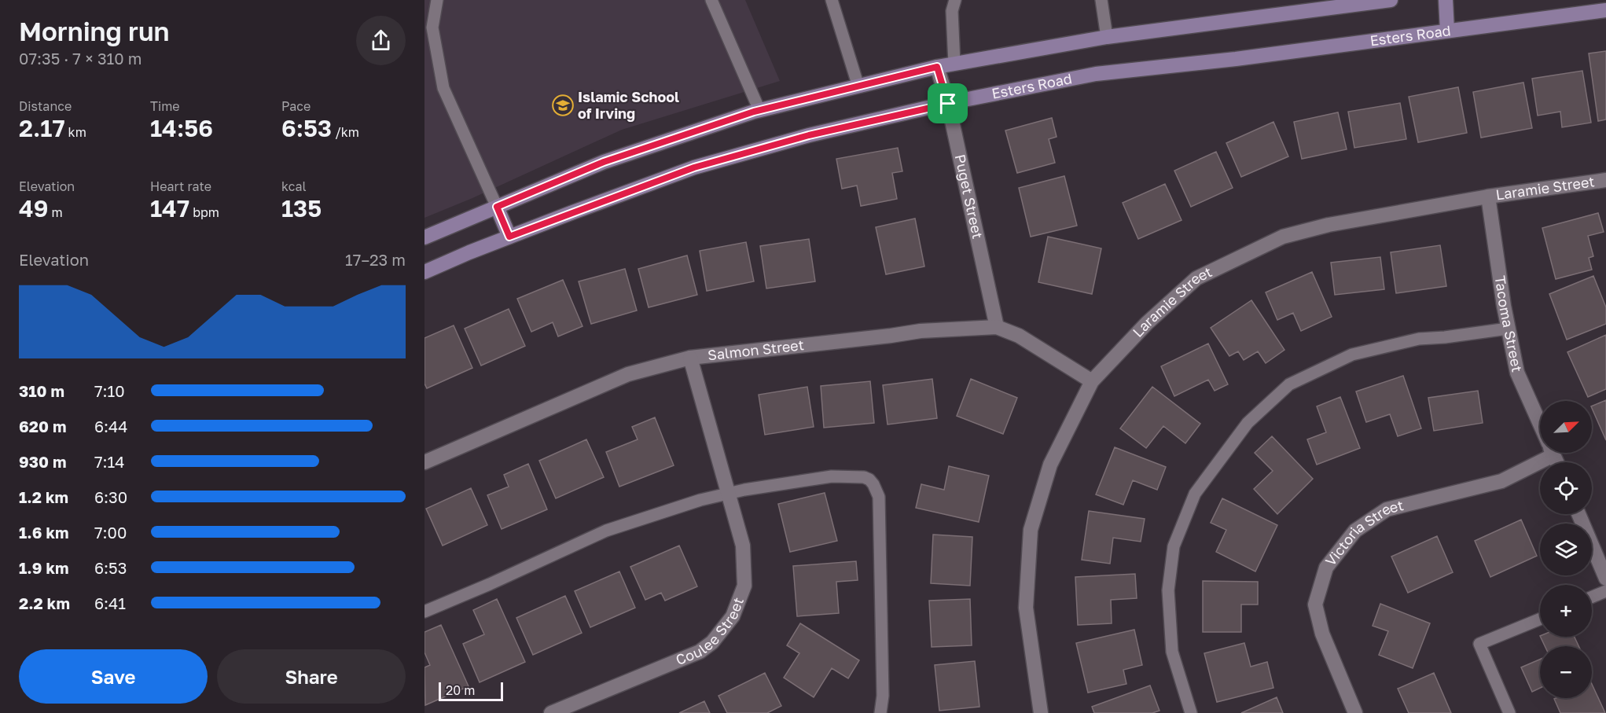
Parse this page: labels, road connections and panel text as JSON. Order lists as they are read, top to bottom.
{
  "streets": {
    "main road": ["Esters Road"],
    "street": [
      "Laramie Street",
      "Puget Street",
      "Tacoma Street",
      "Salmon Street",
      "Victoria Street",
      "Coulee Street"
    ]
  },
  "crossings": [
    ["Esters Road", "Puget Street"],
    ["Laramie Street", "Tacoma Street"],
    ["Laramie Street", "Salmon Street"],
    ["Puget Street", "Salmon Street"],
    ["Salmon Street", "Coulee Street"]
  ],
  "places": {
    "school or university": ["Islamic School of Irving"]
  },
  "scale_bar": "20 m",
  "north": "top right",
  "page": {
    "heading": ["Morning run", "07:35 · 7 × 310 m"],
    "stats": [
      ["Distance", "2.17 km"],
      ["Time", "14:56"],
      ["Pace", "6:53 /km"],
      ["Elevation", "49 m"],
      ["Heart rate", "147 bpm"],
      ["kcal", "135"]
    ],
    "chart": ["Elevation", "17–23 m"],
    "list": [
      {
        "name": "310 m",
        "note": "7:10"
      },
      {
        "name": "620 m",
        "note": "6:44"
      },
      {
        "name": "930 m",
        "note": "7:14"
      },
      {
        "name": "1.2 km",
        "note": "6:30"
      },
      {
        "name": "1.6 km",
        "note": "7:00"
      },
      {
        "name": "1.9 km",
        "note": "6:53"
      },
      {
        "name": "2.2 km",
        "note": "6:41"
      }
    ],
    "map_buttons": ["+", "−"],
    "buttons": ["Save", "Share"],
    "scale": "20 m"
  }
}
